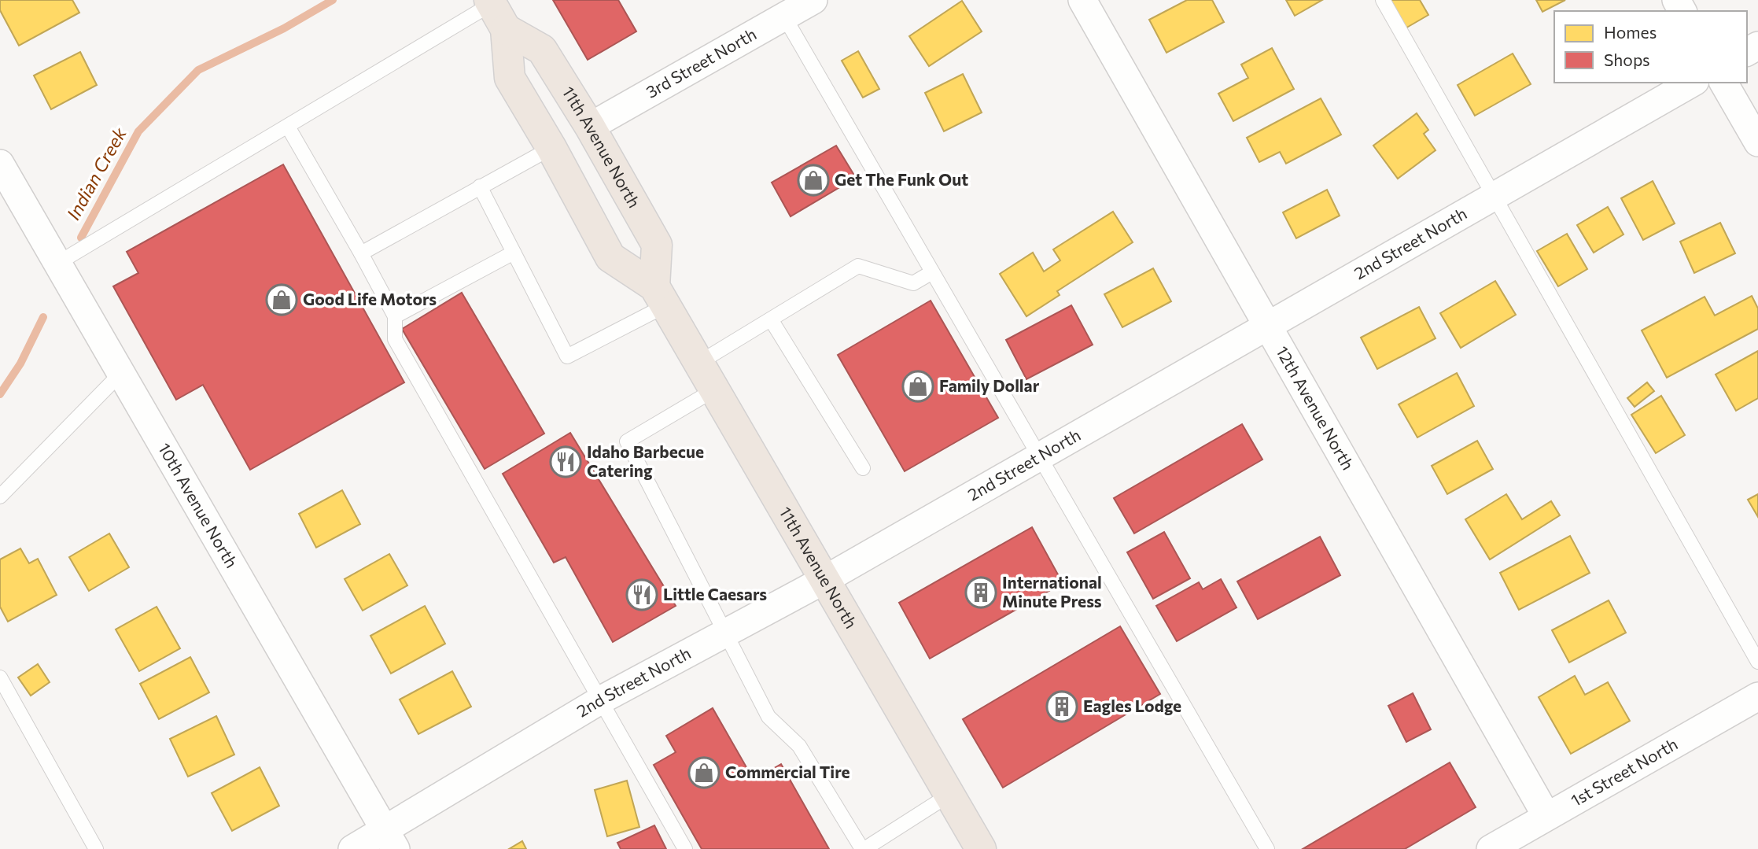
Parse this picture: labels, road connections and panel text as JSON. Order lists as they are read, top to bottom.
{
  "streets": {
    "main road": ["11th Avenue North"],
    "street": [
      "3rd Street North",
      "2nd Street North",
      "12th Avenue North",
      "10th Avenue North",
      "1st Street North"
    ]
  },
  "crossings": [
    ["3rd Street North", "11th Avenue North"],
    ["11th Avenue North", "2nd Street North"],
    ["2nd Street North", "12th Avenue North"],
    ["2nd Street North", "10th Avenue North"],
    ["12th Avenue North", "1st Street North"]
  ],
  "water": ["Indian Creek"],
  "places": {
    "shop": [
      "Get The Funk Out",
      "Good Life Motors",
      "Family Dollar",
      "Commercial Tire"
    ],
    "restaurant": ["Idaho Barbecue Catering", "Little Caesars"],
    "building": ["International Minute Press", "Eagles Lodge"]
  },
  "legend": ["Homes", "Shops"]
}
